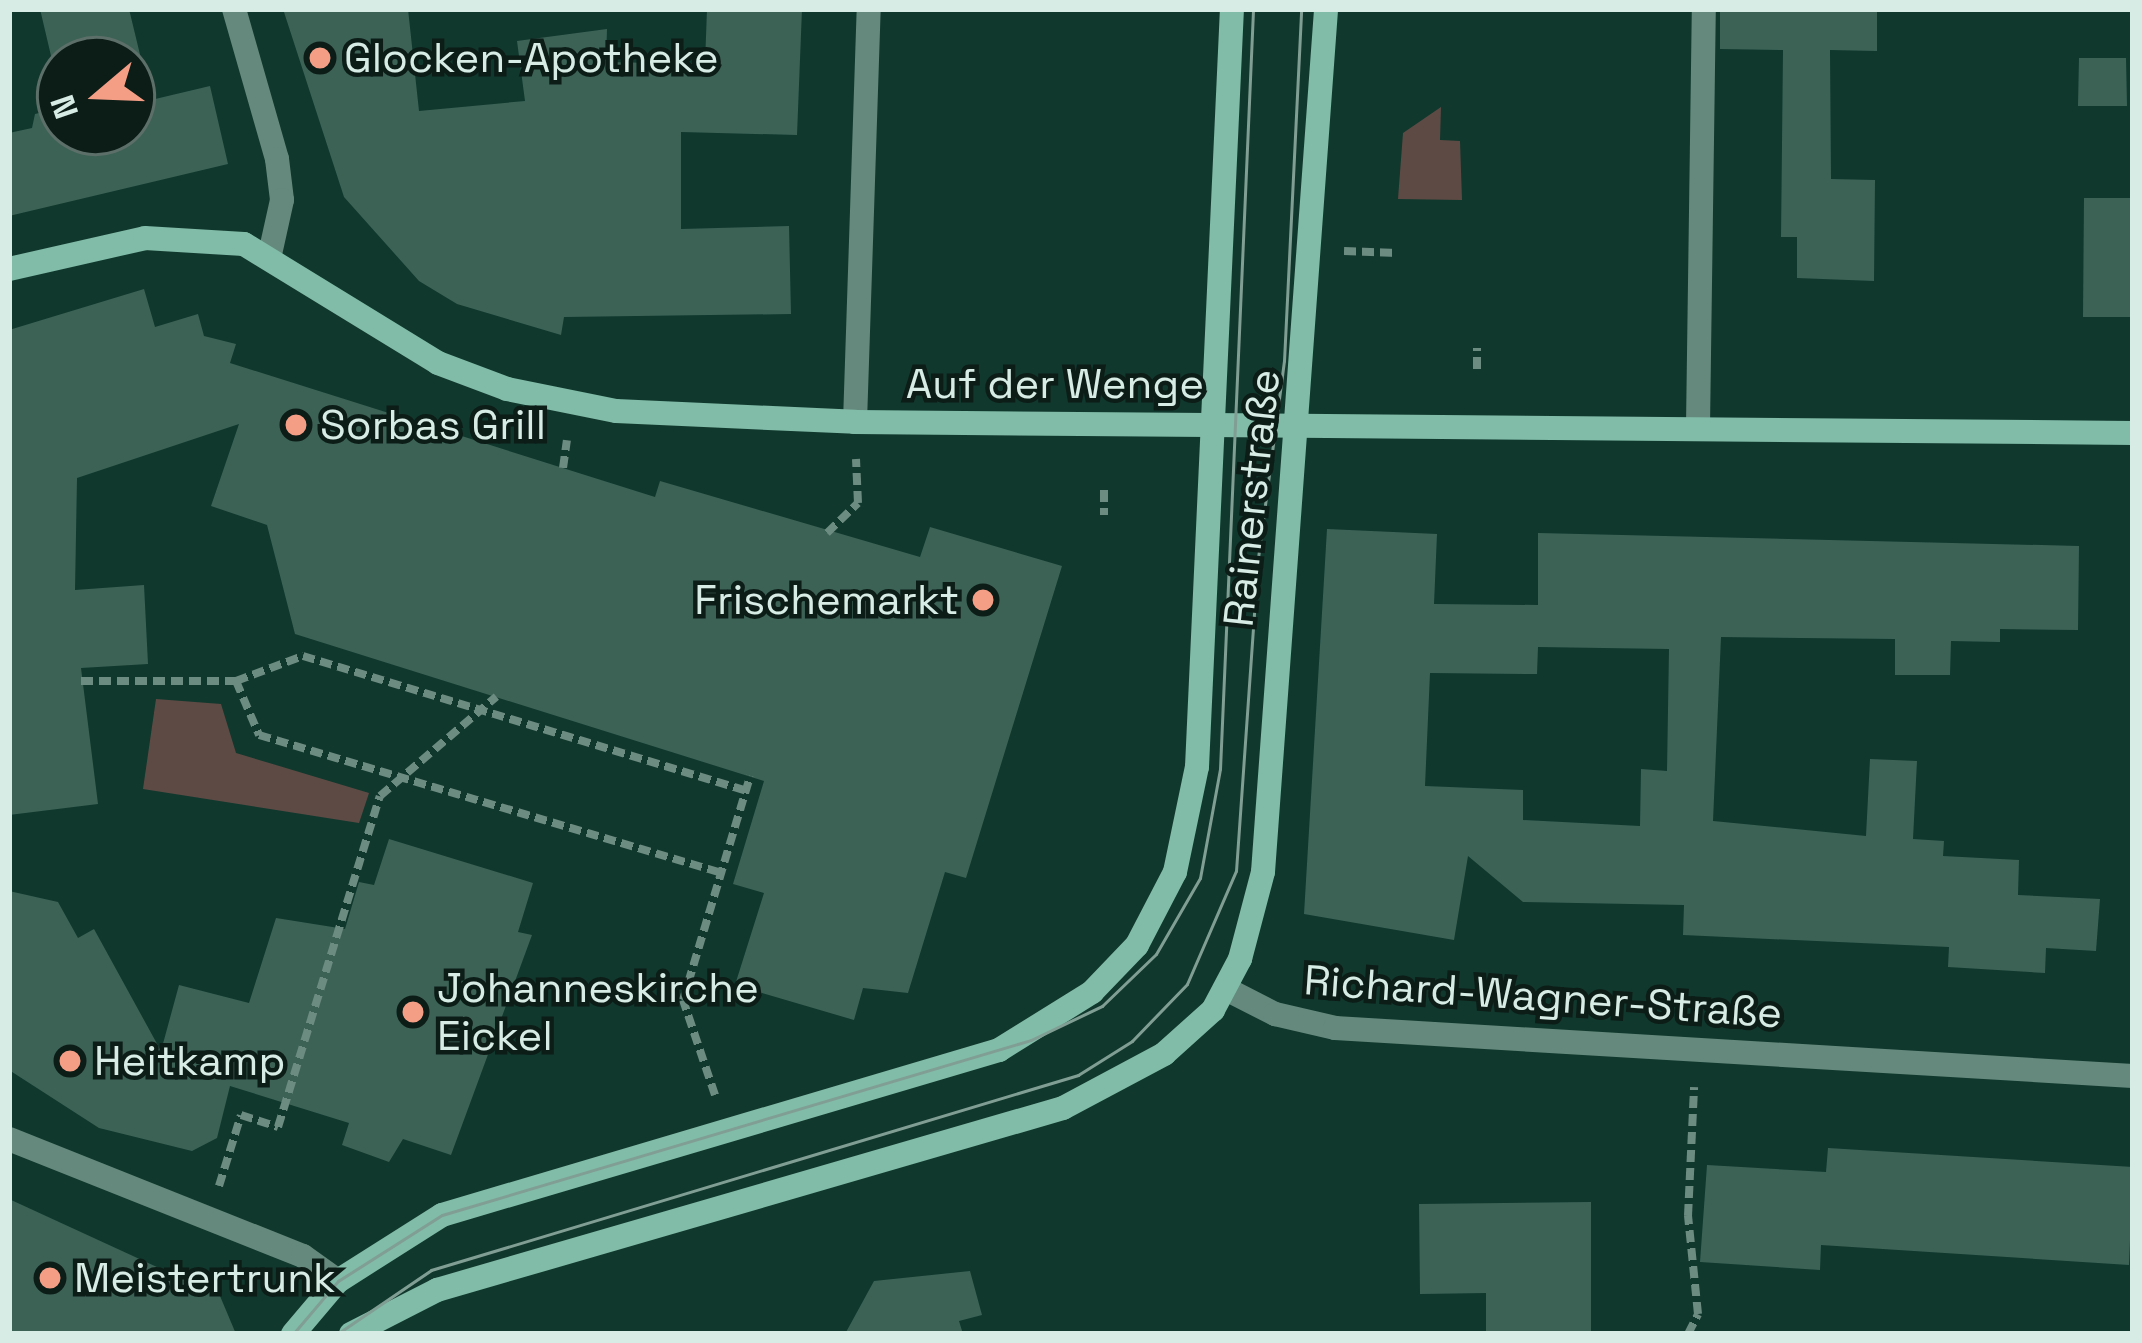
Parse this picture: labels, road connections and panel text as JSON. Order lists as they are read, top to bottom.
{
  "streets": {
    "street": ["Auf der Wenge", "Rainerstraße", "Richard-Wagner-Straße"]
  },
  "crossings": [
    ["Auf der Wenge", "Rainerstraße"],
    ["Rainerstraße", "Richard-Wagner-Straße"]
  ],
  "places": [
    "Glocken-Apotheke",
    "Sorbas Grill",
    "Frischemarkt",
    "Johanneskirche Eickel",
    "Heitkamp",
    "Meistertrunk"
  ],
  "north": "left"
}
